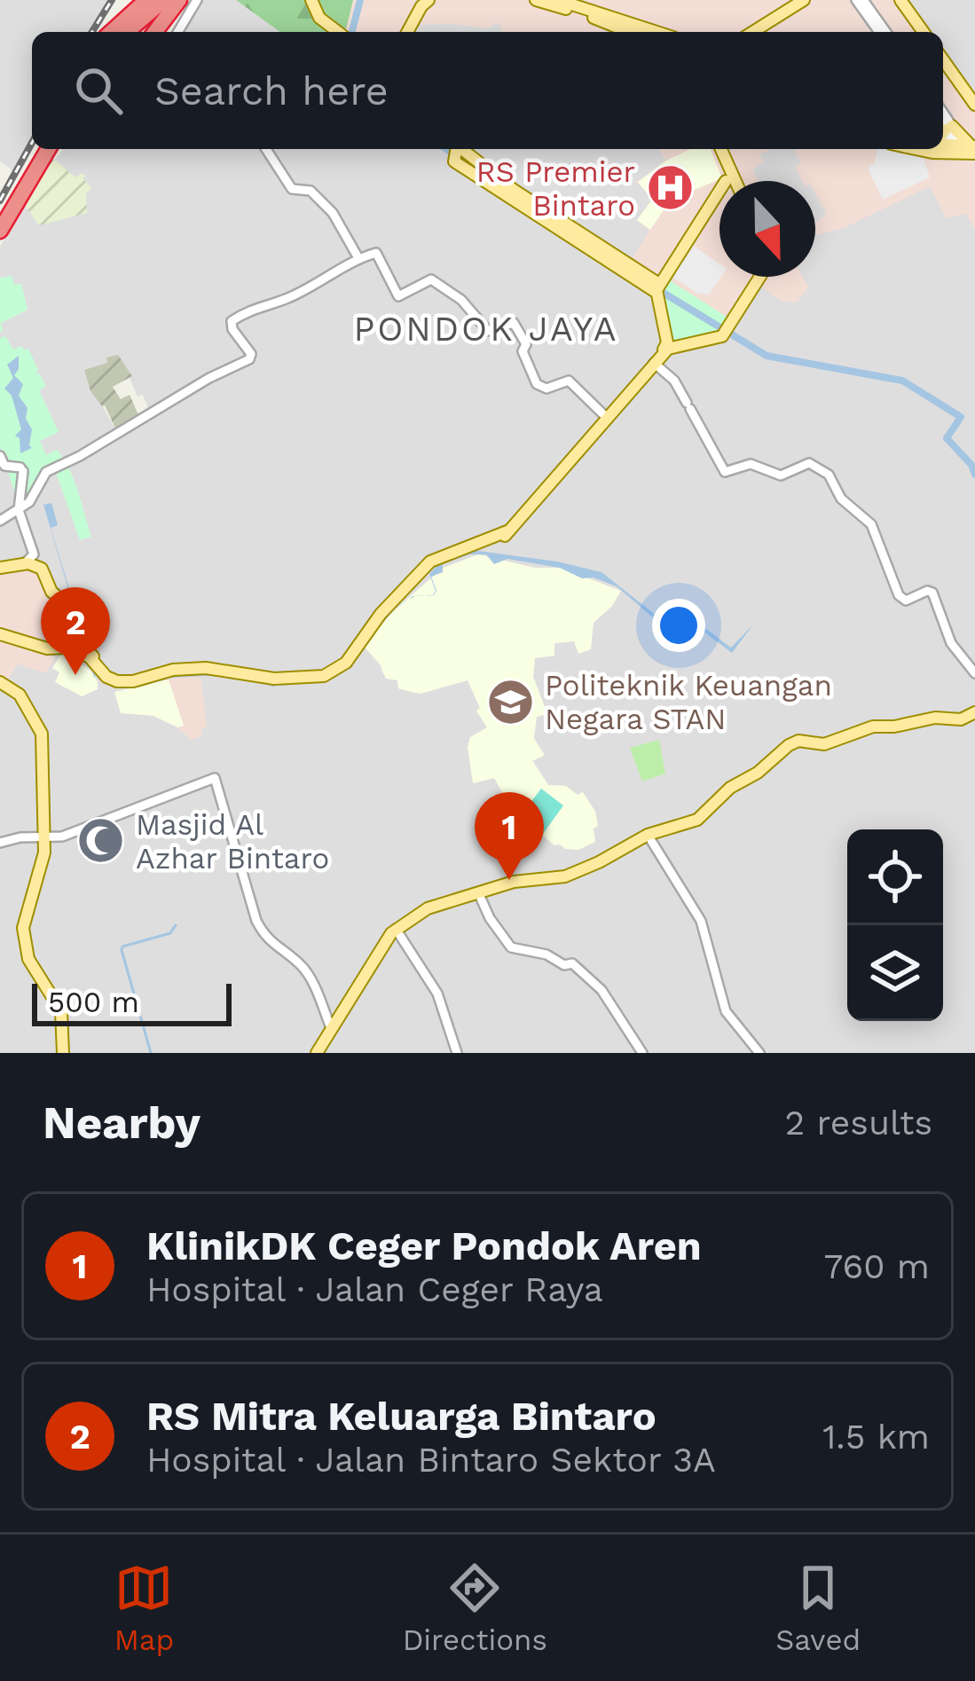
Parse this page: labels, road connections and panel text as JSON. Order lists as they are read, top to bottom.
{
  "districts": ["PONDOK JAYA"],
  "places": {
    "hospital": ["RS Premier Bintaro"],
    "school or university": ["Politeknik Keuangan Negara STAN"],
    "mosque": ["Masjid Al Azhar Bintaro"]
  },
  "scale_bar": "500 m",
  "north": "bottom",
  "page": {
    "search": "Search here",
    "pins": ["2", "1"],
    "scale": "500 m",
    "heading": ["Nearby", "2 results"],
    "list": [
      {
        "mark": "1",
        "name": "KlinikDK Ceger Pondok Aren",
        "note": "Hospital · Jalan Ceger Raya",
        "value": "760 m"
      },
      {
        "mark": "2",
        "name": "RS Mitra Keluarga Bintaro",
        "note": "Hospital · Jalan Bintaro Sektor 3A",
        "value": "1.5 km"
      }
    ],
    "nav": ["Map", "Directions", "Saved"]
  }
}
